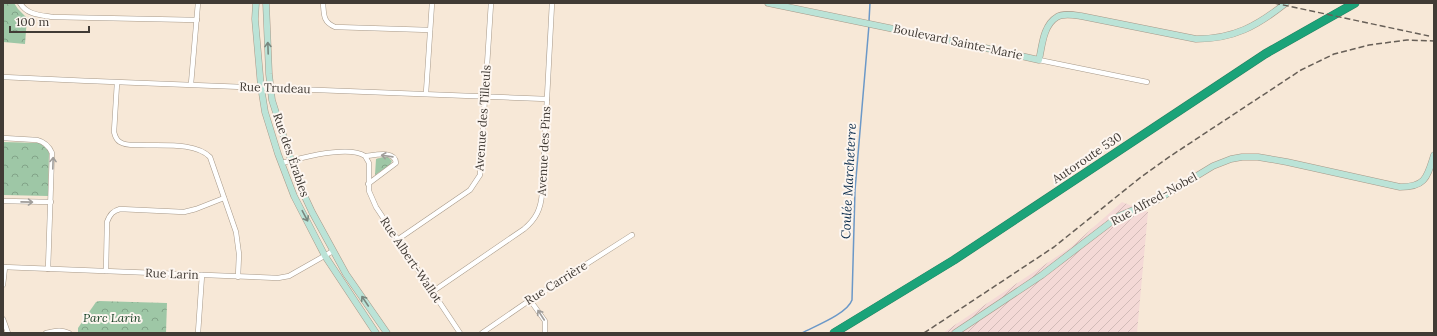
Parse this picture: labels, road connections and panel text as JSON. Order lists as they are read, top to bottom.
{
  "streets": {
    "highway": ["Autoroute 530"],
    "street": [
      "Boulevard Sainte-Marie",
      "Rue Trudeau",
      "Avenue des Tilleuls",
      "Avenue des Pins",
      "Rue des Érables",
      "Rue Alfred-Nobel",
      "Rue Albert-Wallot",
      "Rue Larin",
      "Rue Carrière"
    ]
  },
  "crossings": [
    ["Rue Trudeau", "Avenue des Tilleuls"],
    ["Rue Trudeau", "Avenue des Pins"],
    ["Rue Trudeau", "Rue des Érables"],
    ["Avenue des Tilleuls", "Rue Albert-Wallot"],
    ["Avenue des Pins", "Rue Albert-Wallot"],
    ["Rue des Érables", "Rue Larin"]
  ],
  "water": ["Coulée Marcheterre"],
  "parks": ["Parc Larin"],
  "scale_bar": "100 m"
}
